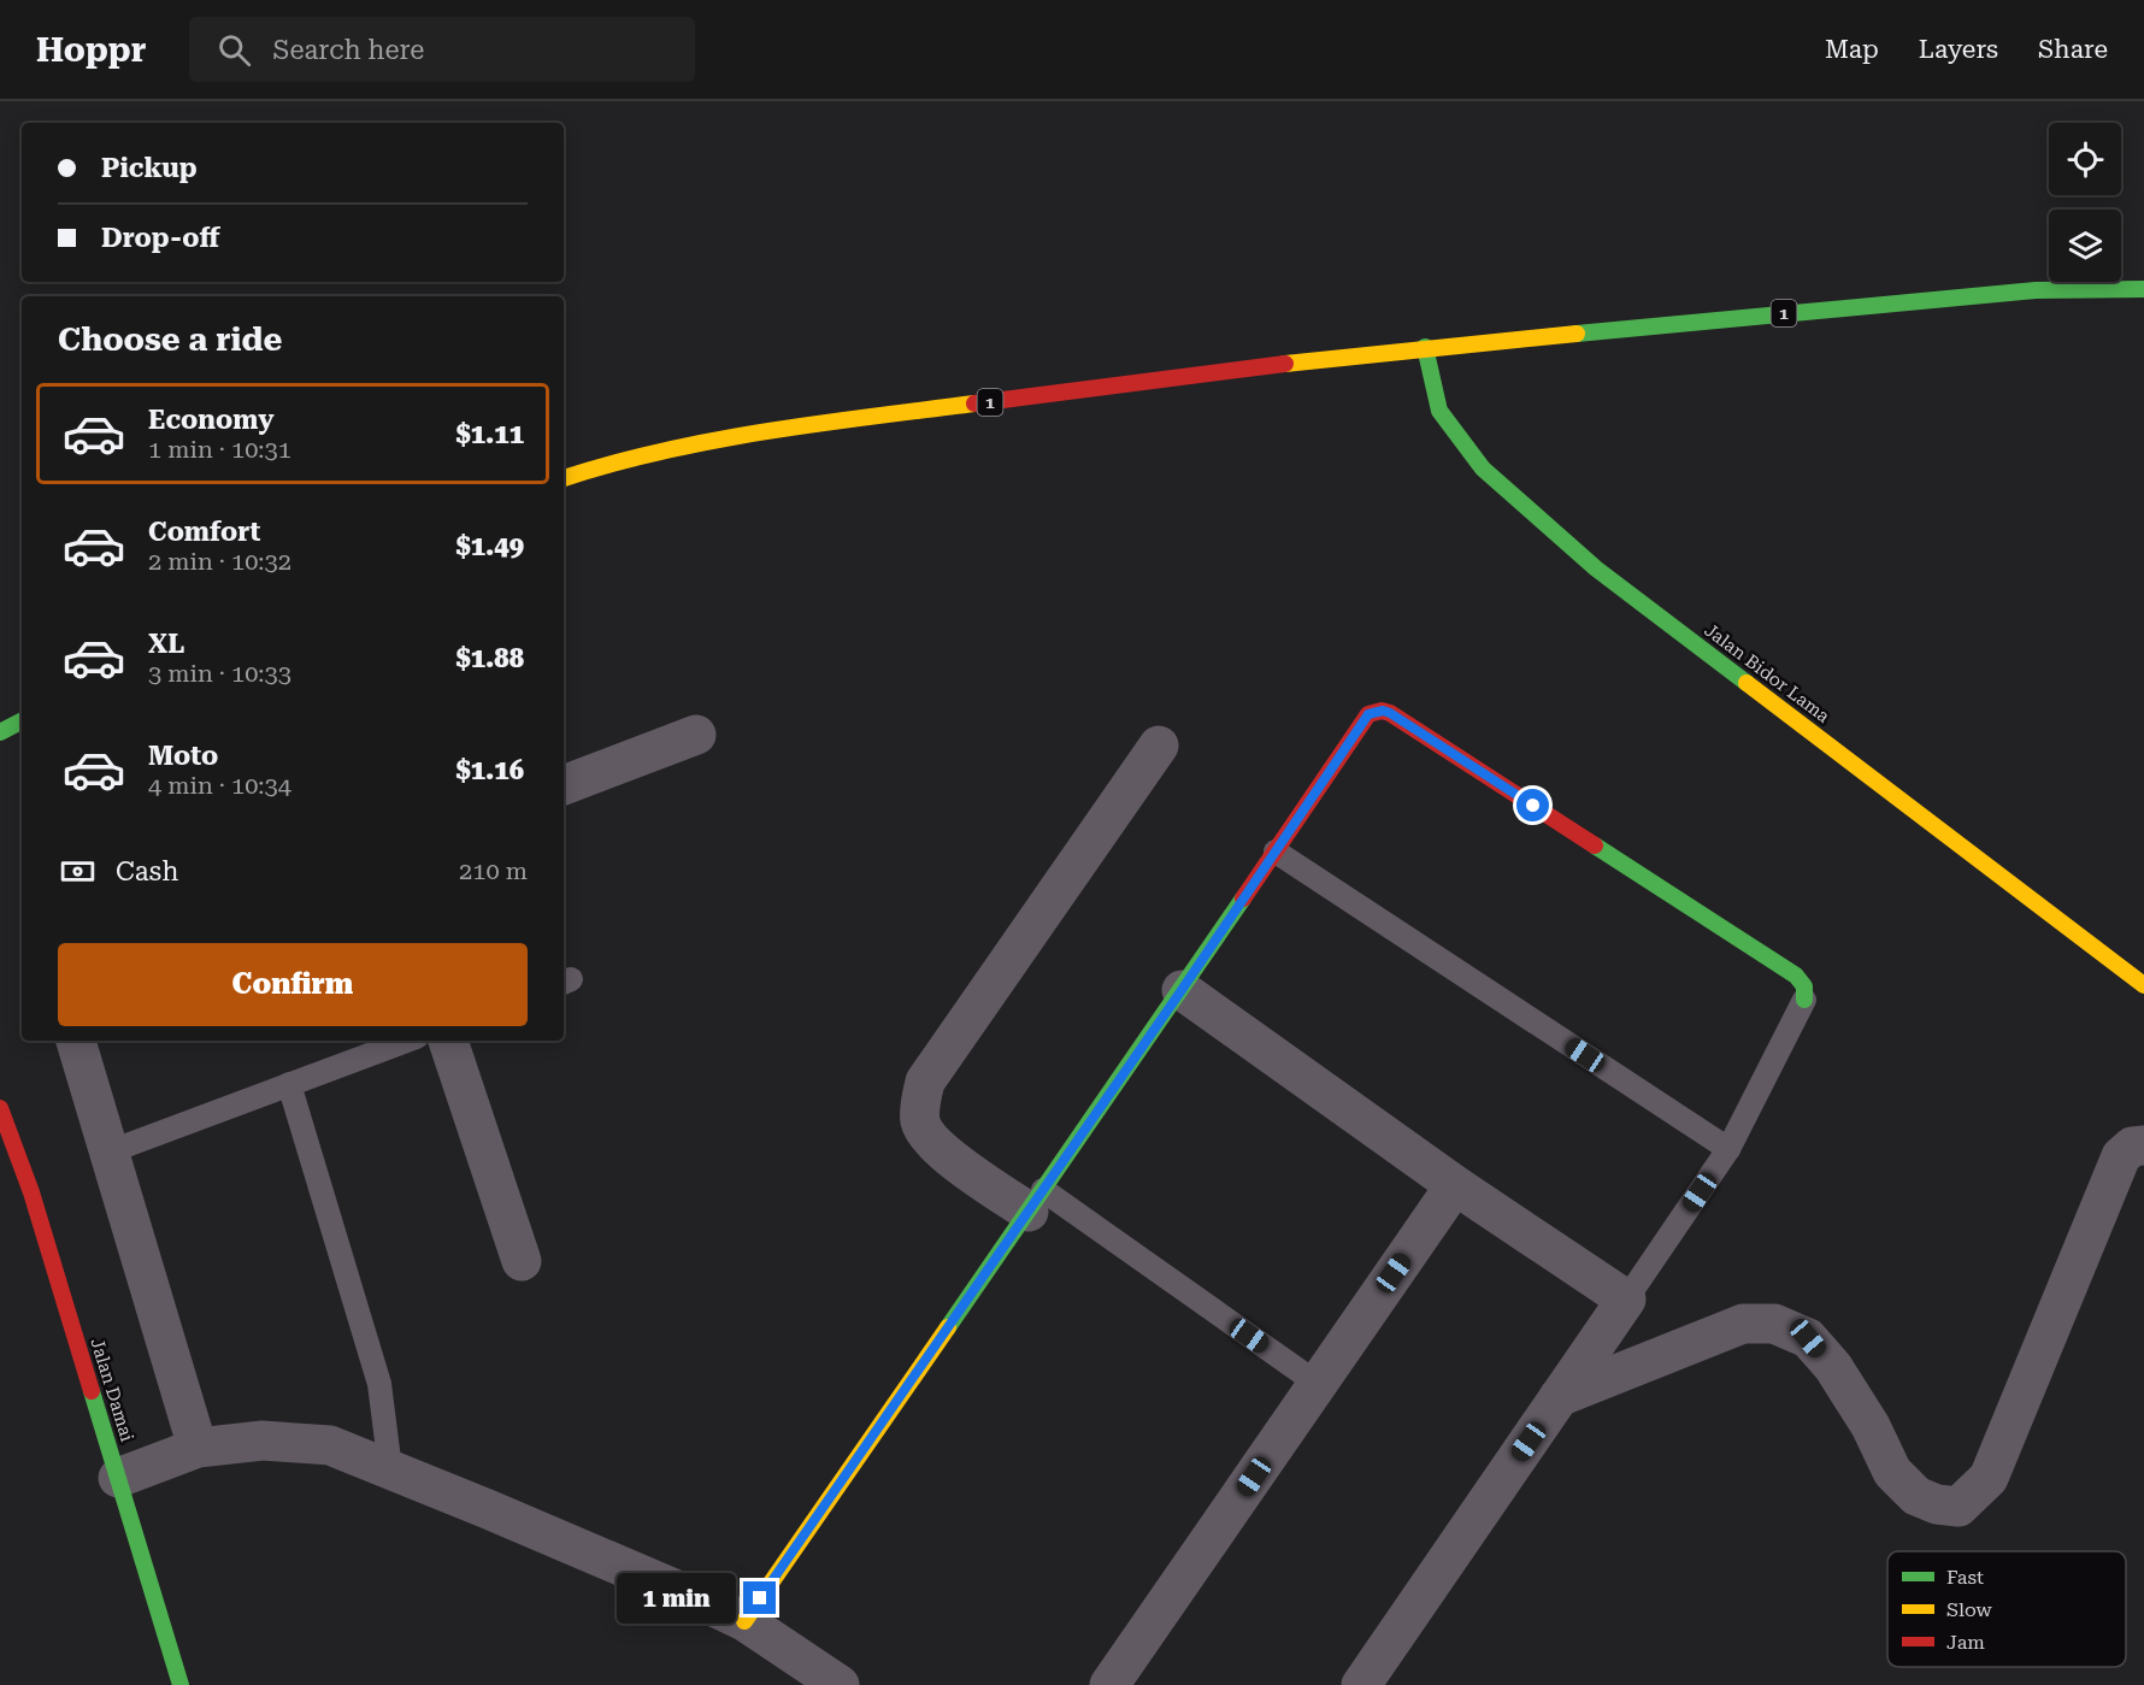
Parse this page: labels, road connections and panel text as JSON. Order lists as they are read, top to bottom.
{
  "streets": {
    "main road": ["1", "Jalan Bidor Lama", "Jalan Damai"]
  },
  "crossings": [
    ["1", "Jalan Bidor Lama"]
  ],
  "legend": ["Fast", "Slow", "Jam"],
  "page": {
    "header": "Hoppr",
    "search": "Search here",
    "nav": ["Map", "Layers", "Share"],
    "banner": ["Pickup", "Drop-off"],
    "heading": "Choose a ride",
    "list": [
      {
        "name": "Economy",
        "note": "1 min · 10:31",
        "value": "$1.11"
      },
      {
        "name": "Comfort",
        "note": "2 min · 10:32",
        "value": "$1.49"
      },
      {
        "name": "XL",
        "note": "3 min · 10:33",
        "value": "$1.88"
      },
      {
        "name": "Moto",
        "note": "4 min · 10:34",
        "value": "$1.16"
      }
    ],
    "pay": ["Cash", "210 m"],
    "buttons": "Confirm",
    "bubble": "1 min"
  }
}
